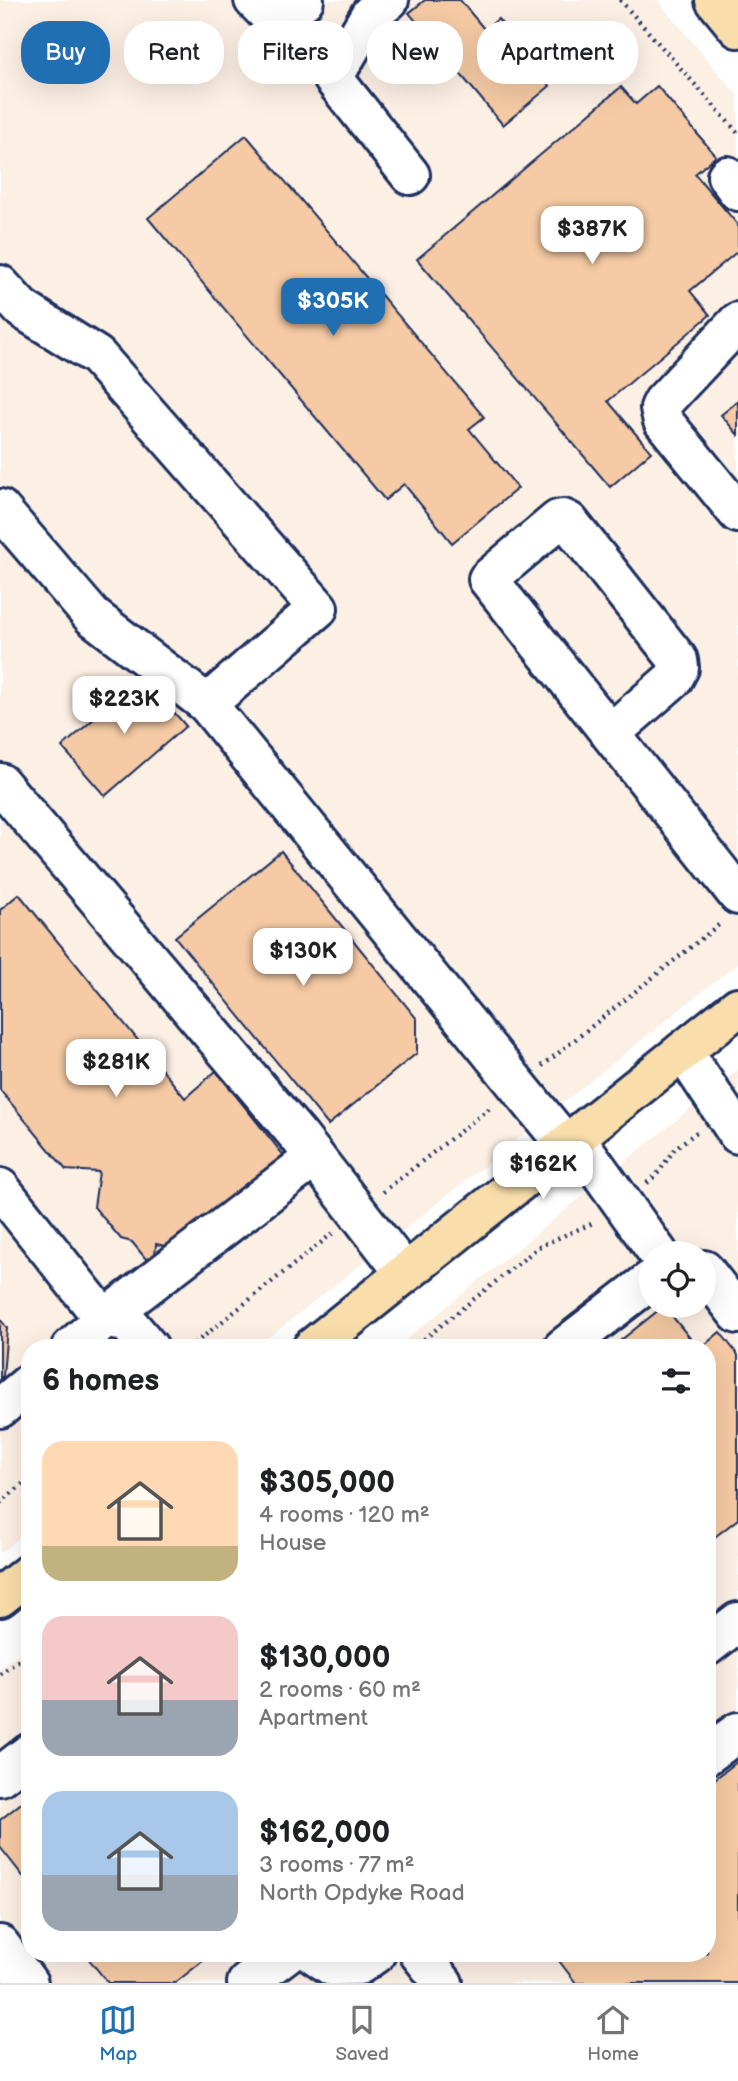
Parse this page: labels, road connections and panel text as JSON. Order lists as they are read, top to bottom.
{
  "page": {
    "chip": [
      "Buy",
      "Rent",
      "Filters",
      "New",
      "Apartment"
    ],
    "price": [
      "$387K",
      "$305K",
      "$223K",
      "$130K",
      "$281K",
      "$162K"
    ],
    "heading": "6 homes",
    "list": [
      {
        "name": "$305,000",
        "note": "4 rooms · 120 m² · House"
      },
      {
        "name": "$130,000",
        "note": "2 rooms · 60 m² · Apartment"
      },
      {
        "name": "$162,000",
        "note": "3 rooms · 77 m² · North Opdyke Road"
      }
    ],
    "tabs": ["Map", "Saved", "Home"]
  }
}
